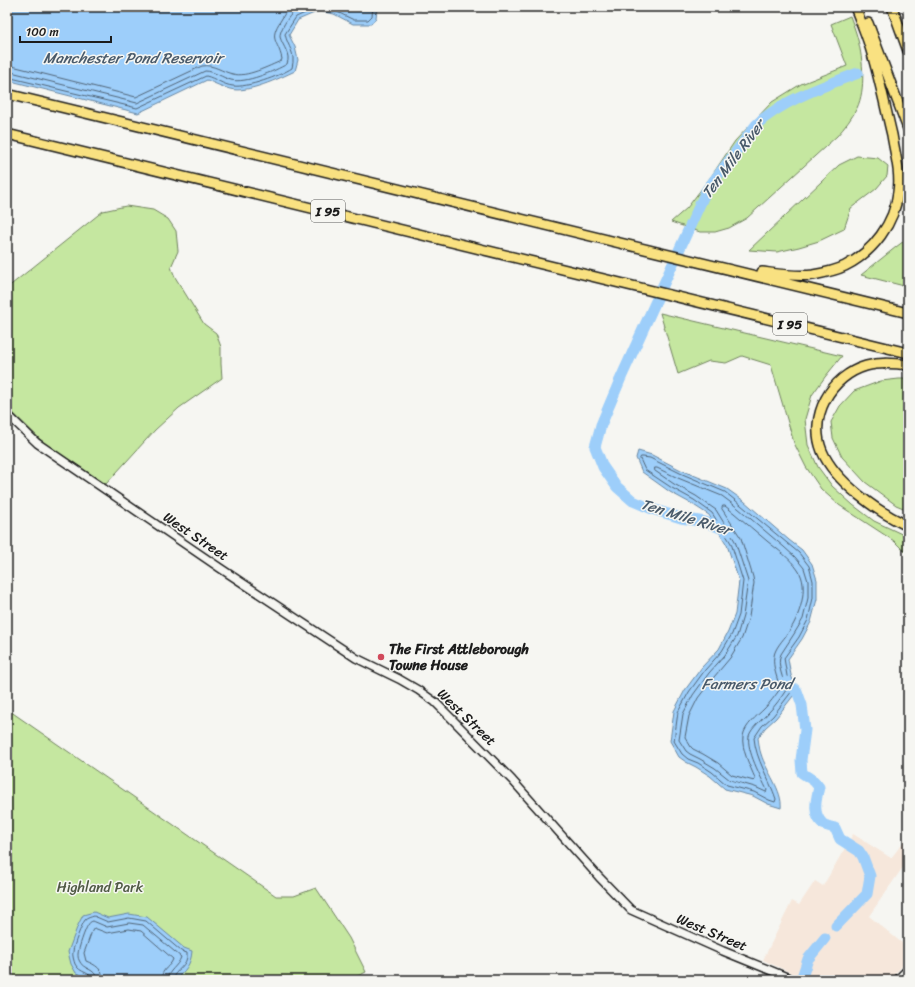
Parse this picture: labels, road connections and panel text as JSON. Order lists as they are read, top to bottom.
{
  "streets": {
    "highway": ["I 95"],
    "main road": ["West Street"]
  },
  "water": ["Manchester Pond Reservoir", "Ten Mile River", "Farmers Pond"],
  "parks": ["Highland Park"],
  "places": ["The First Attleborough Towne House"],
  "scale_bar": "100 m"
}
